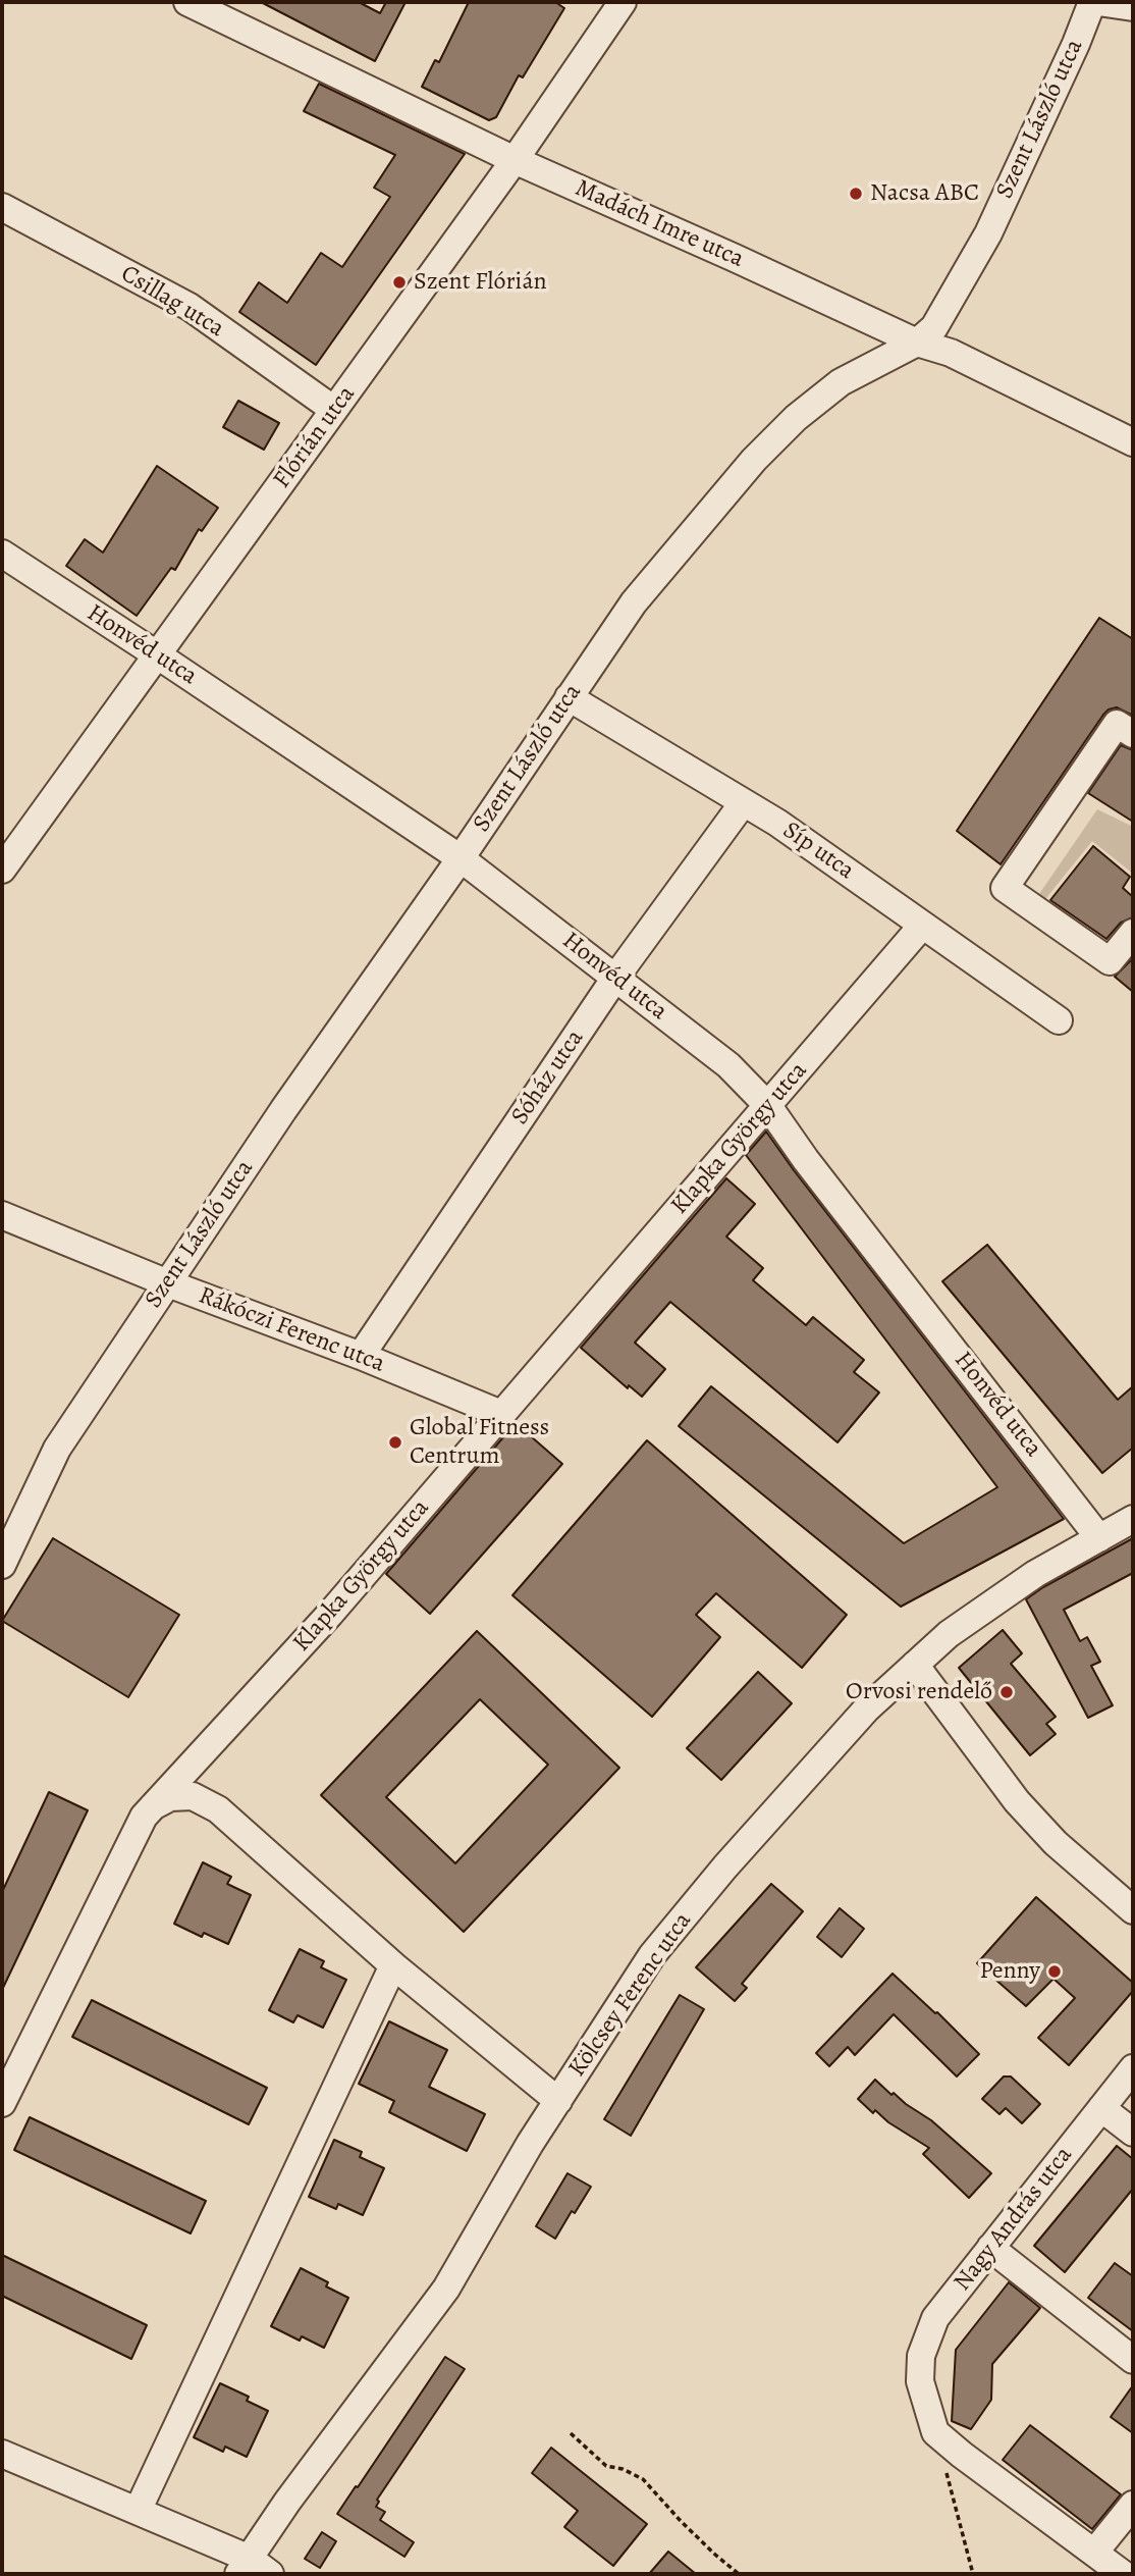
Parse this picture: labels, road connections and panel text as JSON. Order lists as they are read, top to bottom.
{
  "streets": {
    "street": [
      "Szent László utca",
      "Madách Imre utca",
      "Csillag utca",
      "Flórián utca",
      "Honvéd utca",
      "Síp utca",
      "Sóház utca",
      "Klapka György utca",
      "Rákóczi Ferenc utca",
      "Kölcsey Ferenc utca",
      "Nagy András utca"
    ]
  },
  "crossings": [
    ["Szent László utca", "Madách Imre utca"],
    ["Szent László utca", "Honvéd utca"],
    ["Szent László utca", "Síp utca"],
    ["Szent László utca", "Rákóczi Ferenc utca"],
    ["Madách Imre utca", "Flórián utca"],
    ["Csillag utca", "Flórián utca"],
    ["Flórián utca", "Honvéd utca"],
    ["Honvéd utca", "Sóház utca"],
    ["Honvéd utca", "Klapka György utca"],
    ["Honvéd utca", "Kölcsey Ferenc utca"],
    ["Síp utca", "Sóház utca"],
    ["Síp utca", "Klapka György utca"],
    ["Sóház utca", "Rákóczi Ferenc utca"],
    ["Klapka György utca", "Rákóczi Ferenc utca"]
  ],
  "places": [
    "Nacsa ABC",
    "Szent Flórián",
    "Global Fitness Centrum",
    "Orvosi rendelő",
    "Penny"
  ]
}
